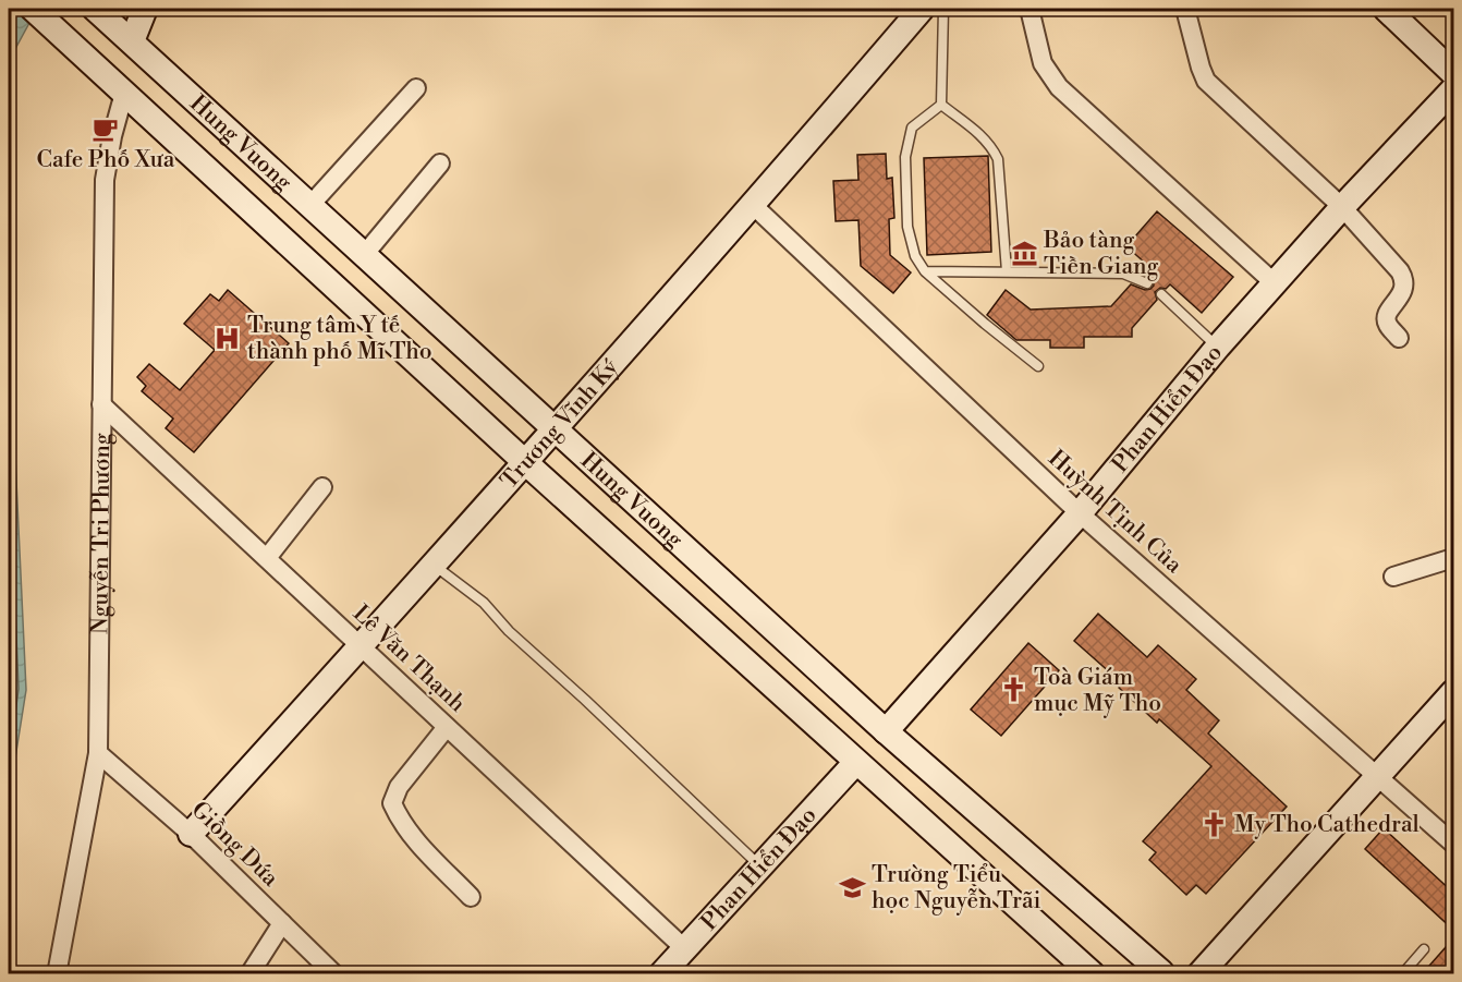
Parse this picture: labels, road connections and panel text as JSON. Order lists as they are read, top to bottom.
{
  "streets": {
    "main road": ["Hung Vuong", "Phan Hiển Đạo", "Trương Vĩnh Ký"],
    "street": [
      "Huỳnh Tịnh Của",
      "Nguyễn Tri Phương",
      "Lê Văn Thạnh",
      "Giồng Dứa"
    ]
  },
  "crossings": [
    ["Hung Vuong", "Phan Hiển Đạo"],
    ["Hung Vuong", "Trương Vĩnh Ký"],
    ["Hung Vuong", "Nguyễn Tri Phương"],
    ["Phan Hiển Đạo", "Huỳnh Tịnh Của"],
    ["Phan Hiển Đạo", "Lê Văn Thạnh"],
    ["Trương Vĩnh Ký", "Huỳnh Tịnh Của"],
    ["Trương Vĩnh Ký", "Lê Văn Thạnh"],
    ["Trương Vĩnh Ký", "Giồng Dứa"],
    ["Nguyễn Tri Phương", "Lê Văn Thạnh"],
    ["Nguyễn Tri Phương", "Giồng Dứa"]
  ],
  "places": {
    "cafe": ["Cafe Phố Xưa"],
    "museum": ["Bảo tàng Tiền Giang"],
    "hospital": ["Trung tâm Y tế thành phố Mĩ Tho"],
    "church": ["Toà Giám mục Mỹ Tho", "My Tho Cathedral"],
    "school or university": ["Trường Tiểu học Nguyễn Trãi"]
  }
}
